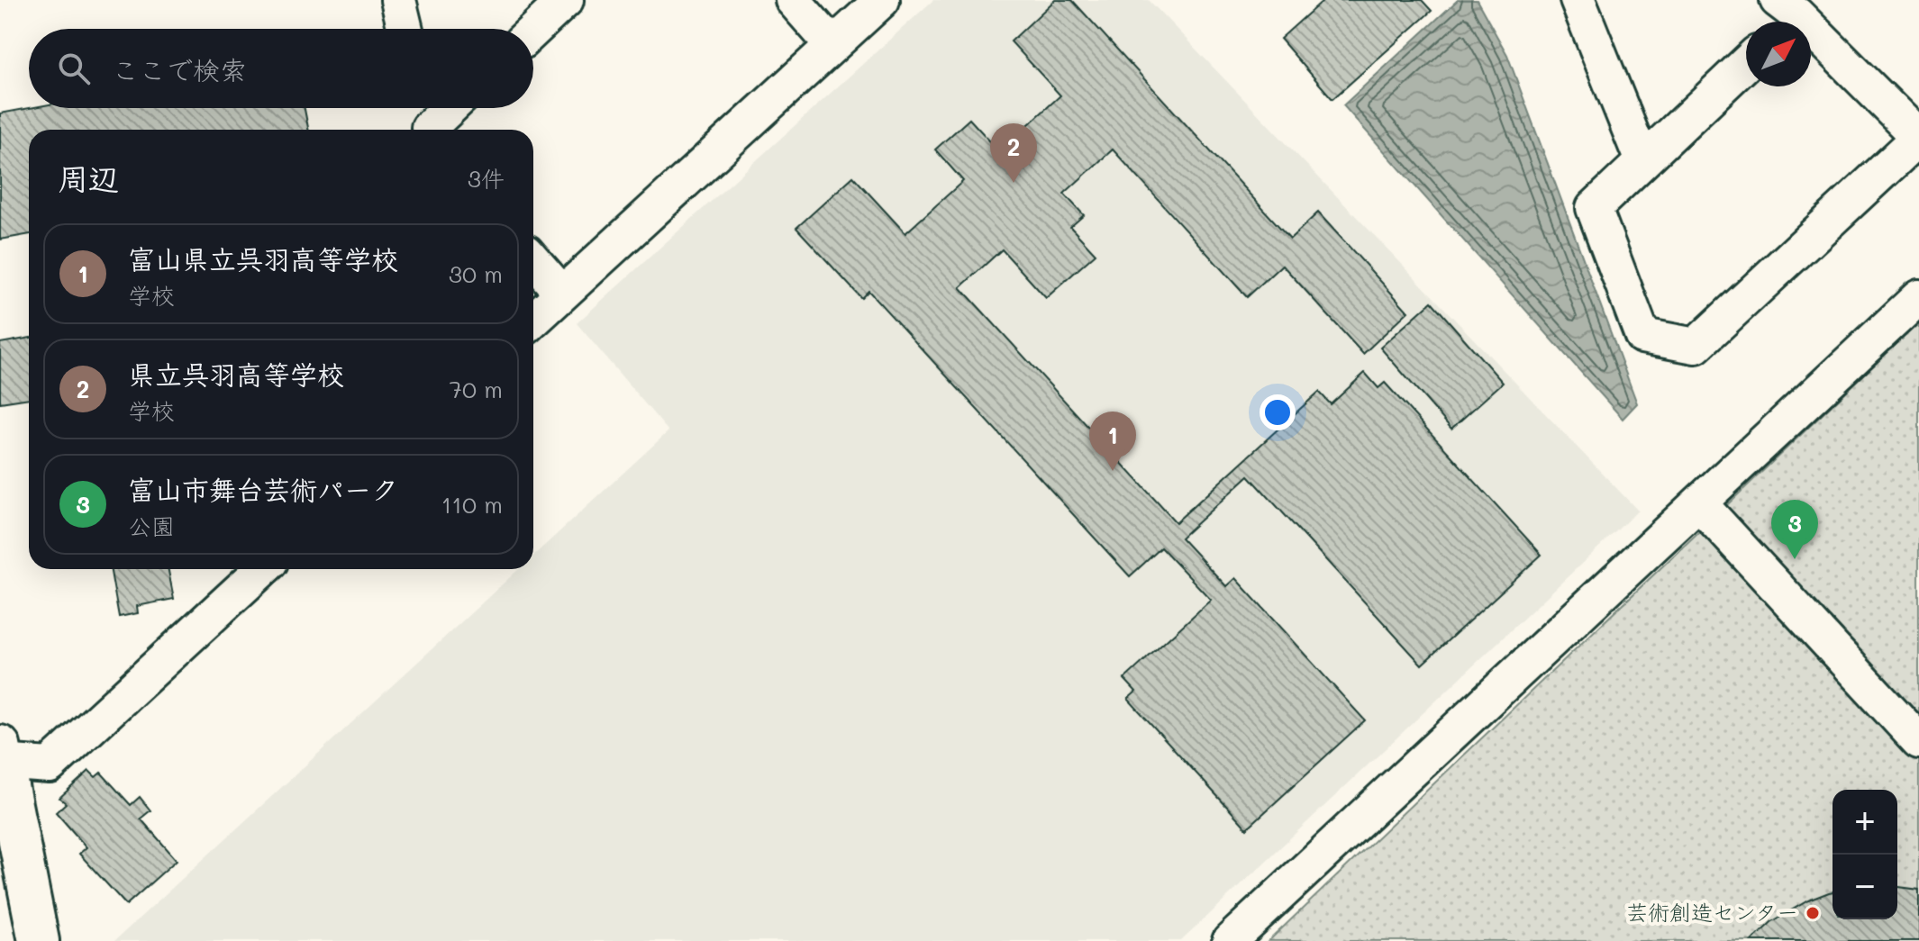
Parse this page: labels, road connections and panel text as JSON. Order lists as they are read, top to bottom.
{
  "places": ["芸術創造センター"],
  "north": "top right",
  "page": {
    "search": "ここで検索",
    "pins": ["2", "1", "3"],
    "heading": ["周辺", "3件"],
    "list": [
      {
        "mark": "1",
        "name": "富山県立呉羽高等学校",
        "note": "学校",
        "value": "30 m"
      },
      {
        "mark": "2",
        "name": "県立呉羽高等学校",
        "note": "学校",
        "value": "70 m"
      },
      {
        "mark": "3",
        "name": "富山市舞台芸術パーク",
        "note": "公園",
        "value": "110 m"
      }
    ],
    "map_buttons": ["+", "−"]
  }
}
